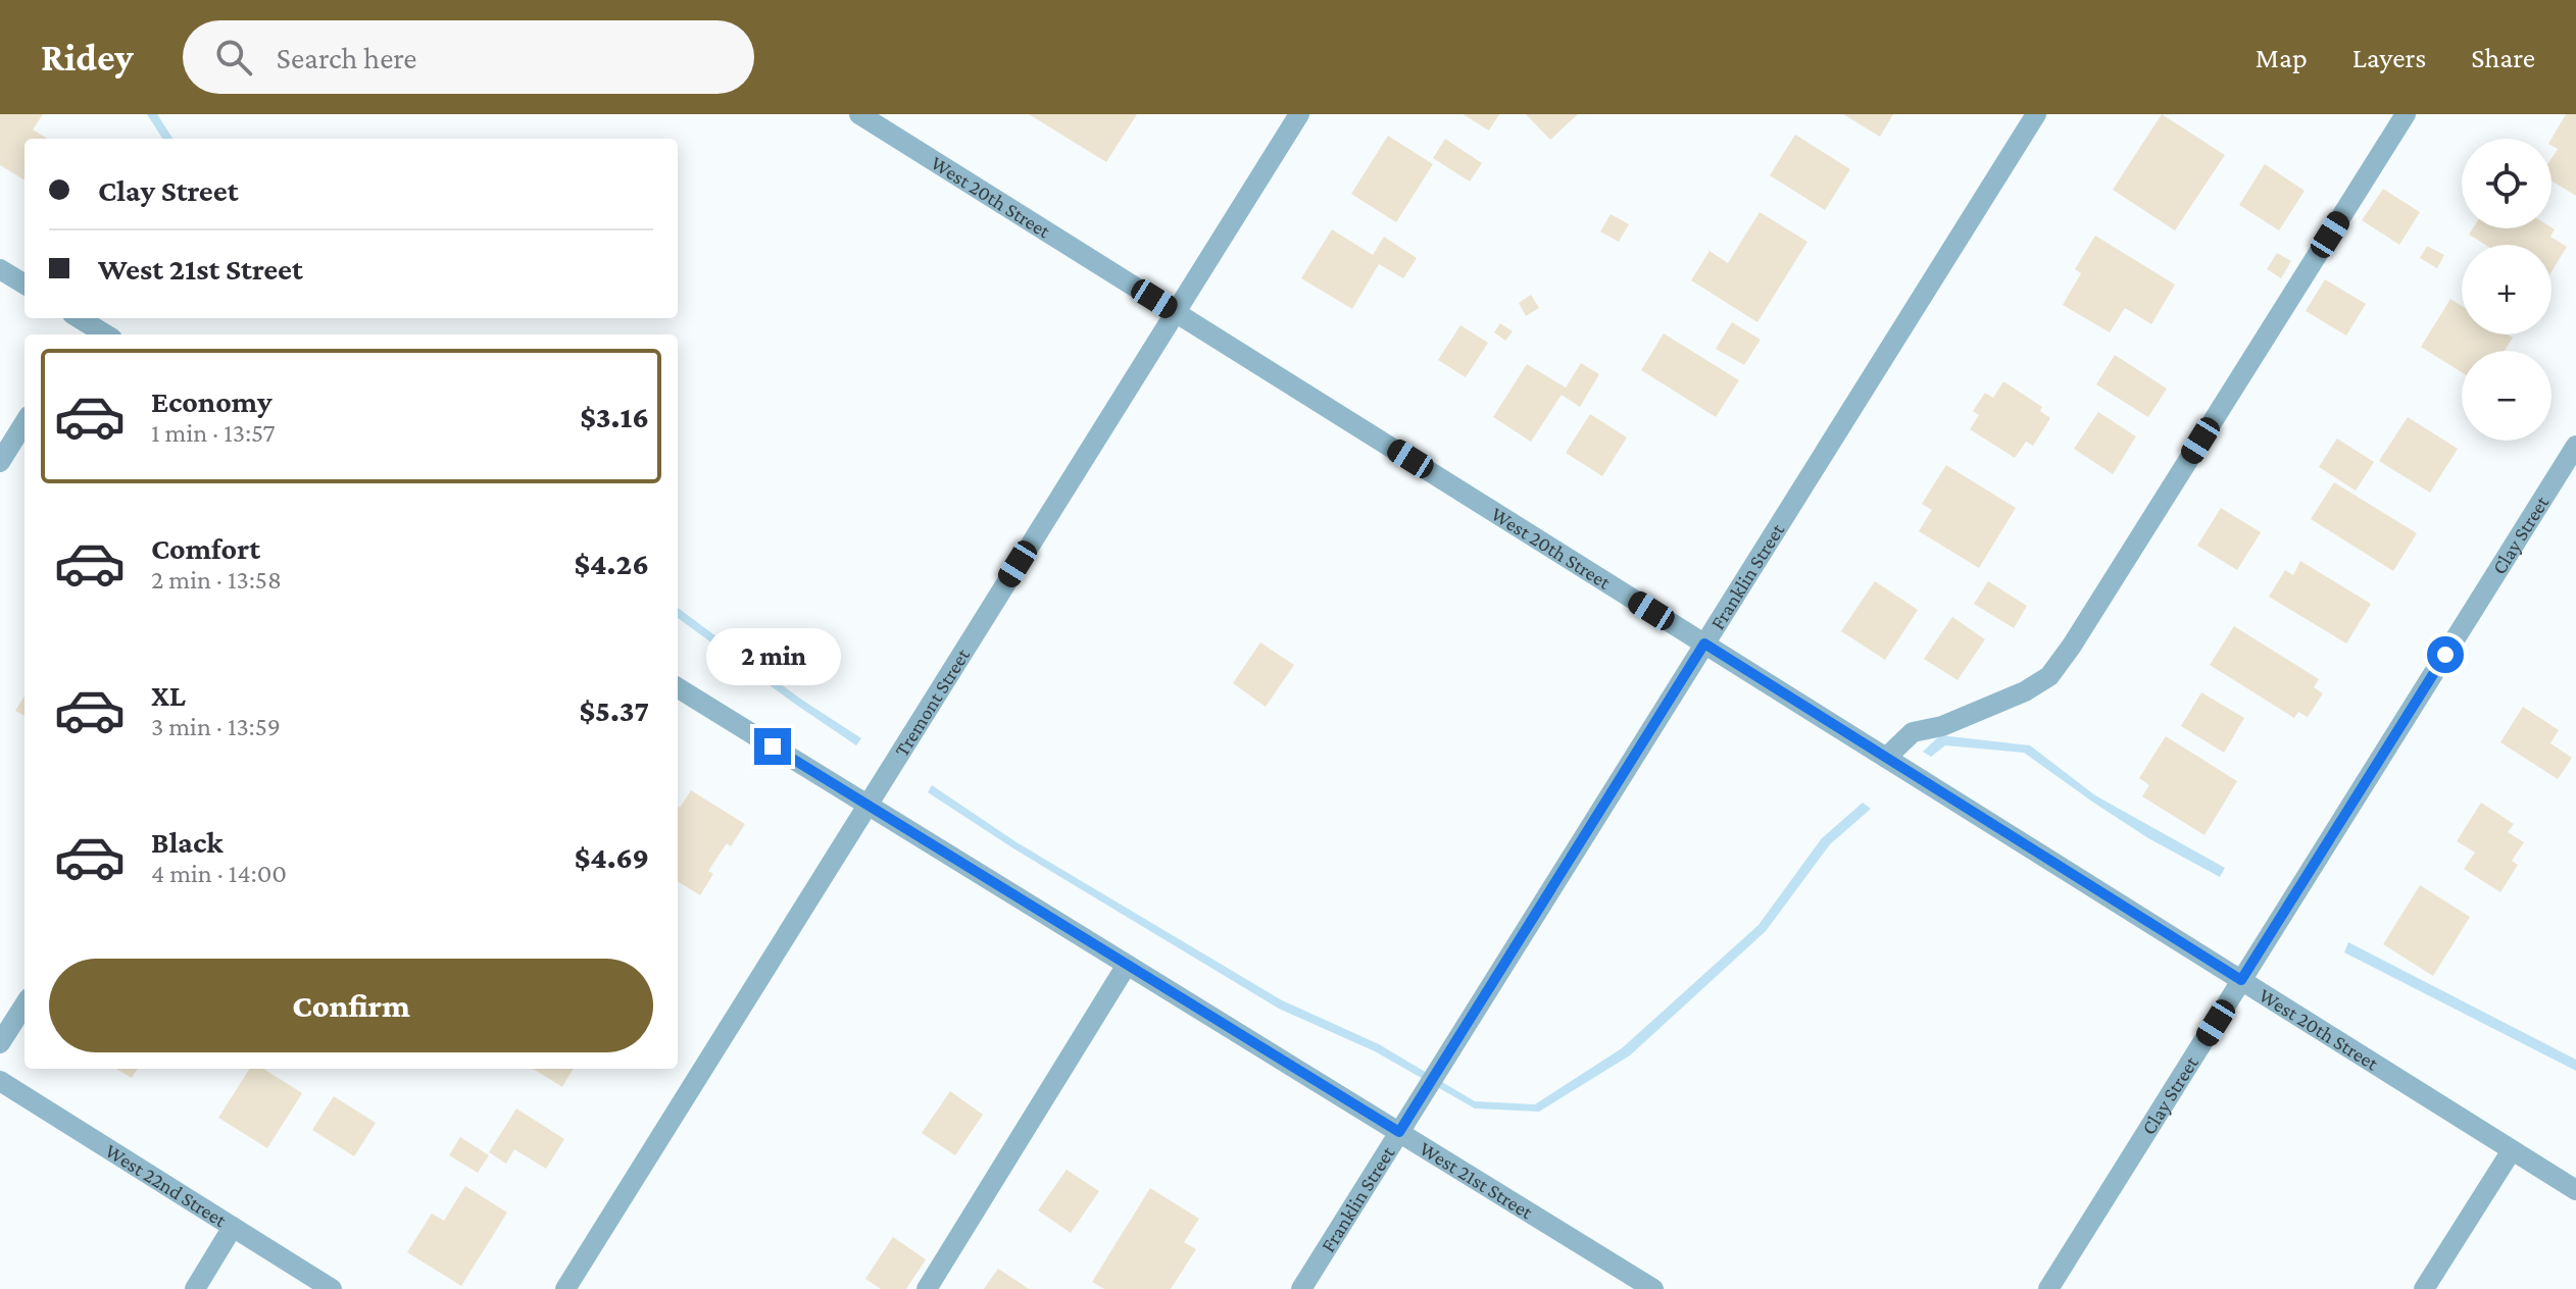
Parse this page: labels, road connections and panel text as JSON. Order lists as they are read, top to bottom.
{
  "streets": {
    "street": [
      "West 20th Street",
      "Clay Street",
      "Franklin Street",
      "Tremont Street",
      "West 21st Street",
      "West 22nd Street"
    ]
  },
  "crossings": [
    ["West 20th Street", "Clay Street"],
    ["West 20th Street", "Franklin Street"],
    ["West 20th Street", "Tremont Street"],
    ["Franklin Street", "West 21st Street"],
    ["Tremont Street", "West 21st Street"]
  ],
  "page": {
    "header": "Ridey",
    "search": "Search here",
    "nav": ["Map", "Layers", "Share"],
    "map_buttons": ["+", "−"],
    "banner": ["Clay Street", "West 21st Street"],
    "list": [
      {
        "name": "Economy",
        "note": "1 min · 13:57",
        "value": "$3.16"
      },
      {
        "name": "Comfort",
        "note": "2 min · 13:58",
        "value": "$4.26"
      },
      {
        "name": "XL",
        "note": "3 min · 13:59",
        "value": "$5.37"
      },
      {
        "name": "Black",
        "note": "4 min · 14:00",
        "value": "$4.69"
      }
    ],
    "bubble": "2 min",
    "buttons": "Confirm"
  }
}
